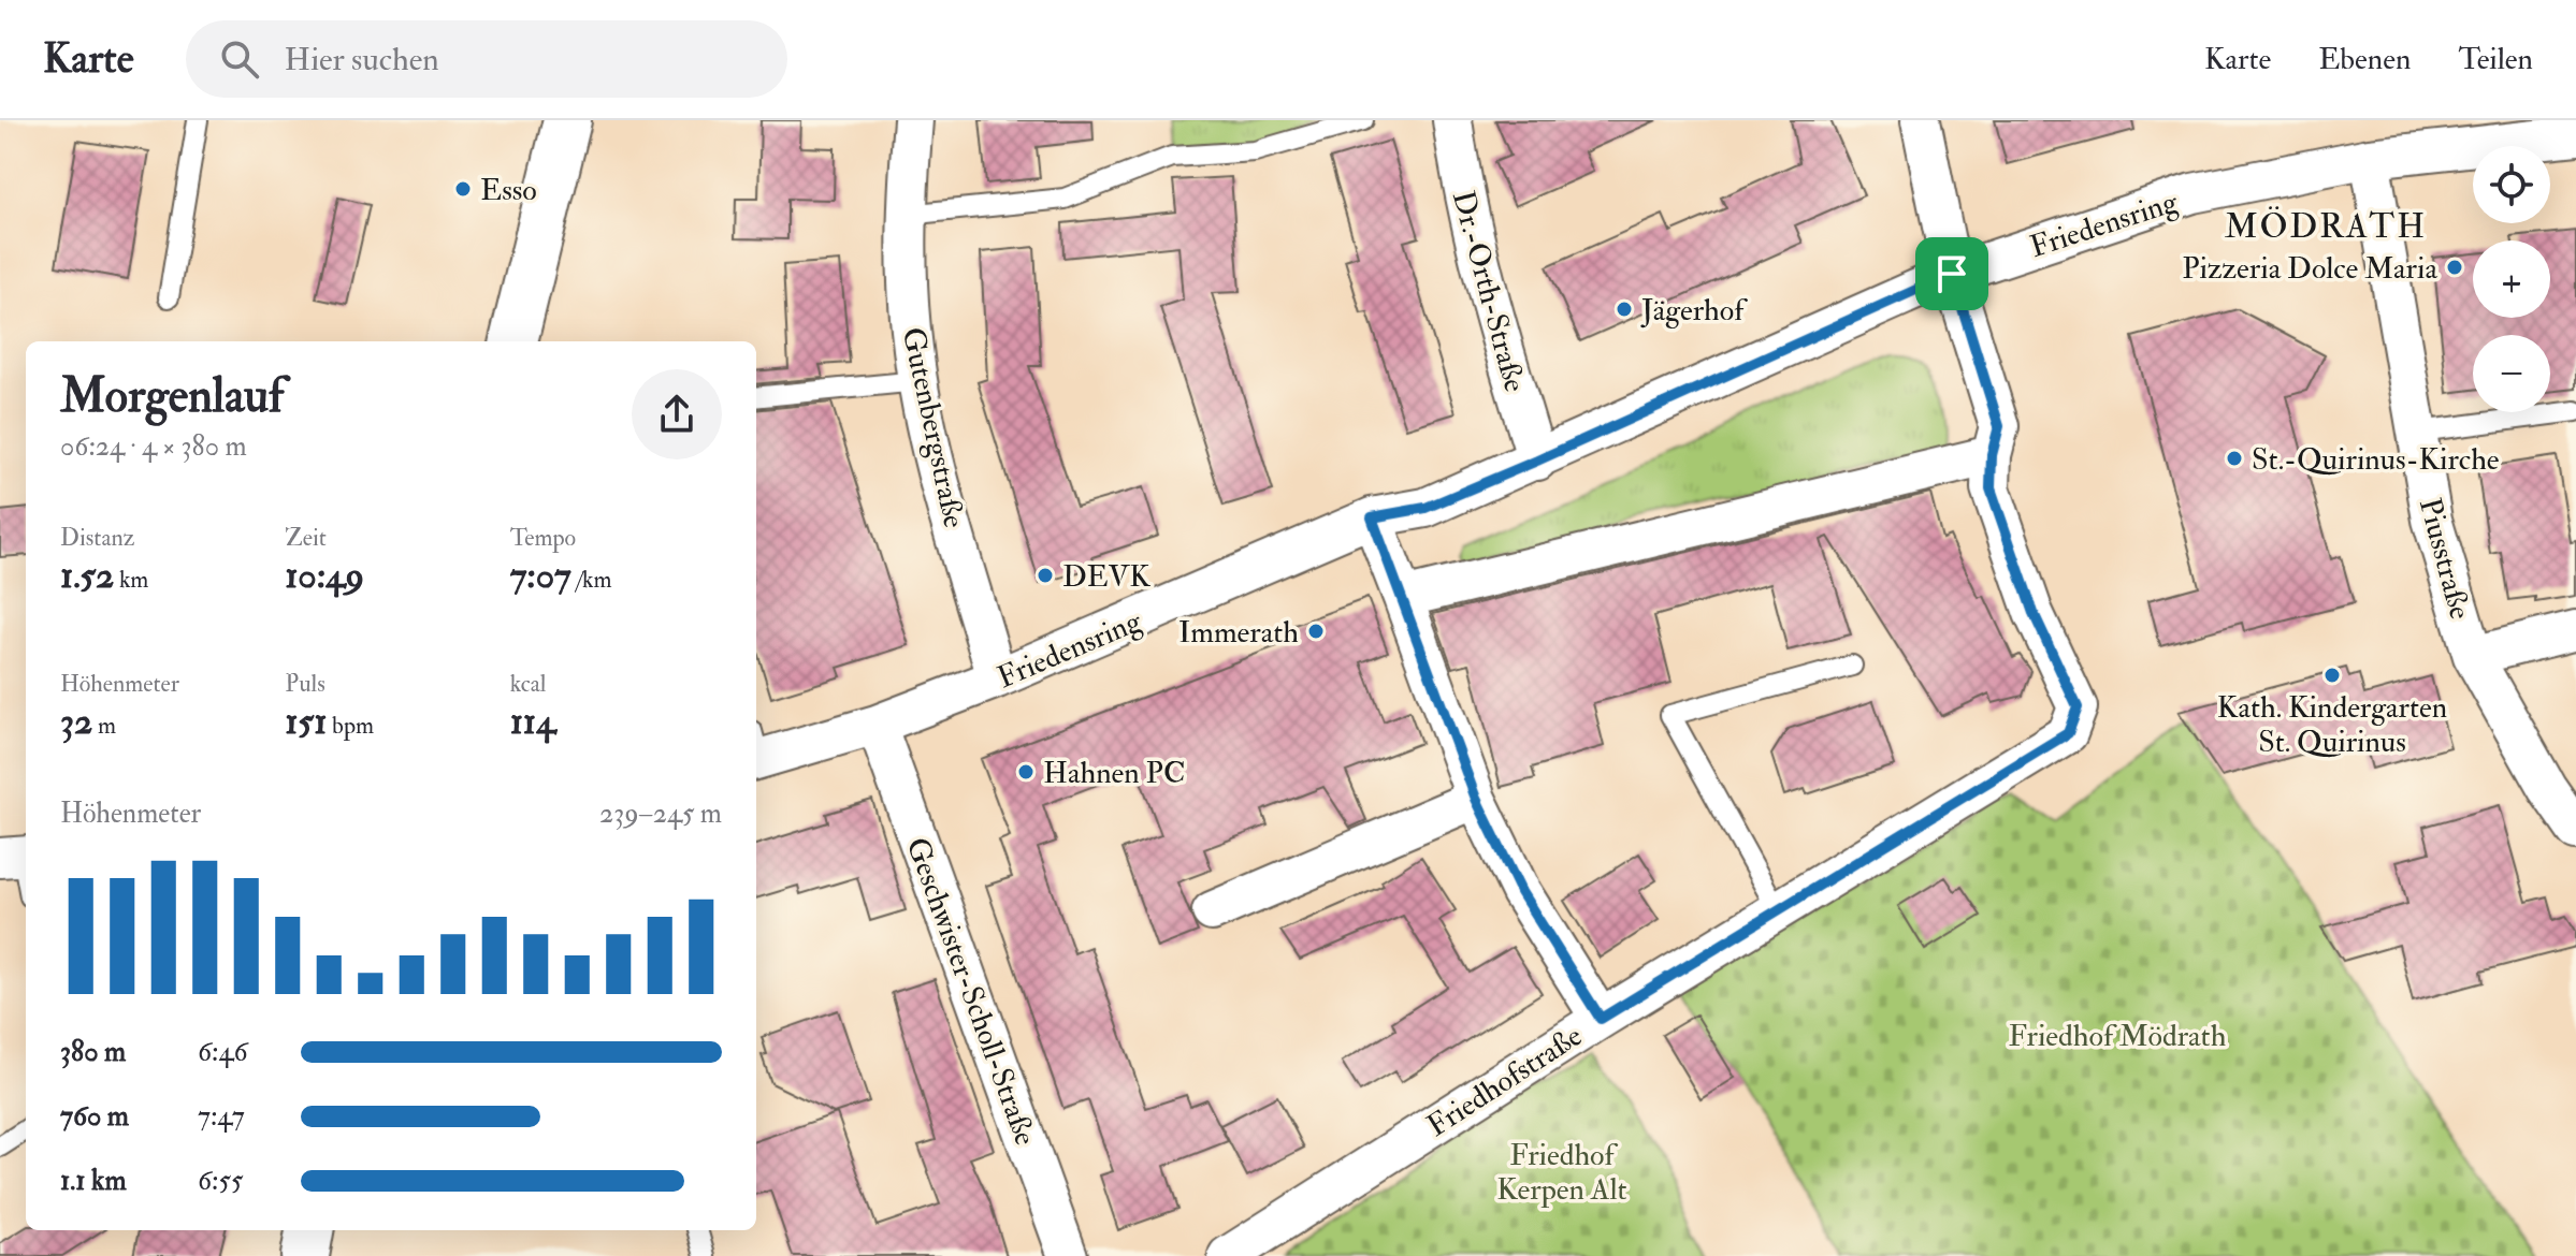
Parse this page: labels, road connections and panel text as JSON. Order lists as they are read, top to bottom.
{
  "streets": {
    "street": [
      "Friedensring",
      "Dr.-Orth-Straße",
      "Gutenbergstraße",
      "Piusstraße",
      "Geschwister-Scholl-Straße",
      "Friedhofstraße"
    ]
  },
  "crossings": [
    ["Friedensring", "Dr.-Orth-Straße"],
    ["Friedensring", "Gutenbergstraße"],
    ["Friedensring", "Piusstraße"],
    ["Friedensring", "Geschwister-Scholl-Straße"]
  ],
  "districts": ["MÖDRATH"],
  "parks": ["Friedhof Mödrath", "Friedhof Kerpen Alt"],
  "places": [
    "Esso",
    "Pizzeria Dolce Maria",
    "Jägerhof",
    "St.-Quirinus-Kirche",
    "DEVK",
    "Immerath",
    "Kath. Kindergarten St. Quirinus",
    "Hahnen PC"
  ],
  "page": {
    "header": "Karte",
    "search": "Hier suchen",
    "nav": ["Karte", "Ebenen", "Teilen"],
    "map_buttons": ["+", "−"],
    "heading": ["Morgenlauf", "06:24 · 4 × 380 m"],
    "stats": [
      ["Distanz", "1.52 km"],
      ["Zeit", "10:49"],
      ["Tempo", "7:07 /km"],
      ["Höhenmeter", "32 m"],
      ["Puls", "151 bpm"],
      ["kcal", "114"]
    ],
    "chart": ["Höhenmeter", "239–245 m"],
    "list": [
      {
        "name": "380 m",
        "note": "6:46"
      },
      {
        "name": "760 m",
        "note": "7:47"
      },
      {
        "name": "1.1 km",
        "note": "6:55"
      }
    ]
  }
}
